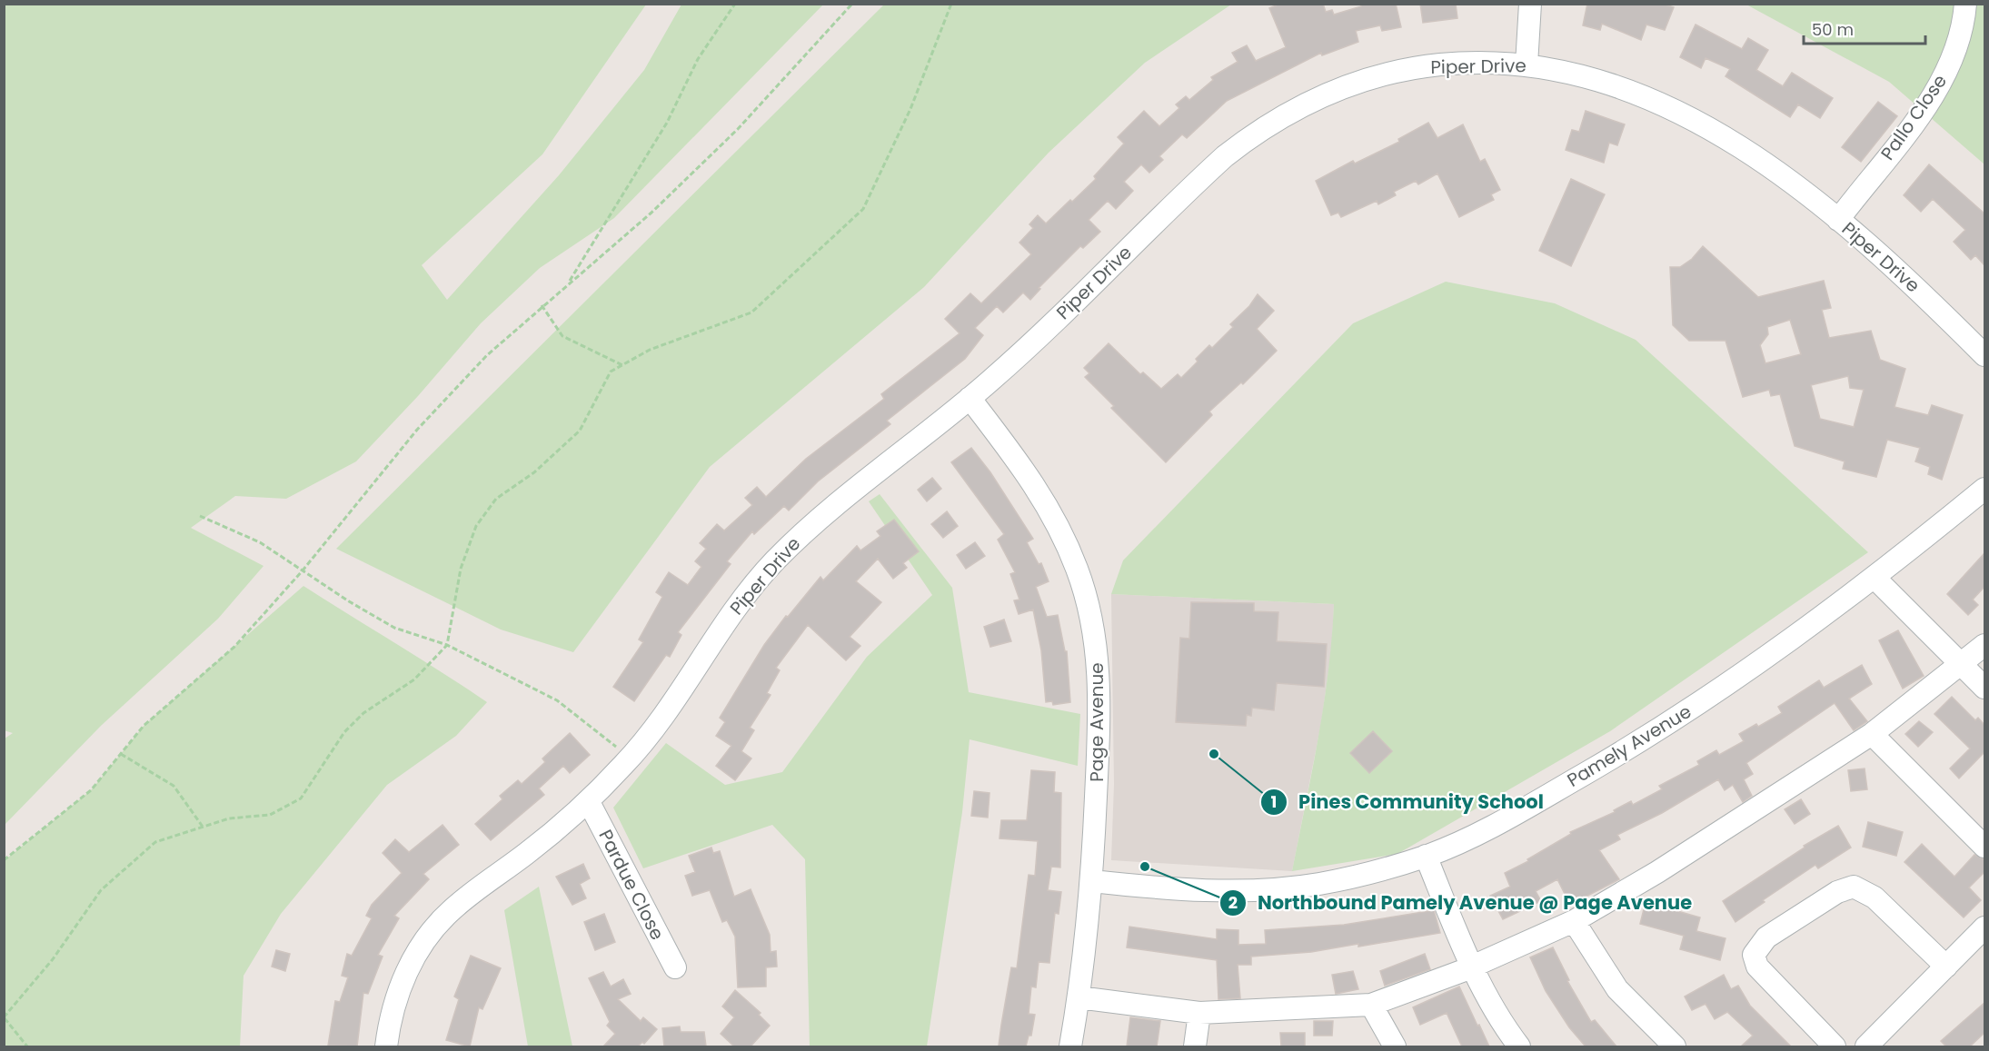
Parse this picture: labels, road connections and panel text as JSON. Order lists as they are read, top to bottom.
{
  "streets": {
    "street": [
      "Piper Drive",
      "Pallo Close",
      "Page Avenue",
      "Pamely Avenue",
      "Pardue Close"
    ]
  },
  "crossings": [
    ["Piper Drive", "Pallo Close"],
    ["Piper Drive", "Page Avenue"],
    ["Piper Drive", "Pardue Close"],
    ["Page Avenue", "Pamely Avenue"]
  ],
  "places": ["Pines Community School", "Northbound Pamely Avenue @ Page Avenue"],
  "scale_bar": "50 m"
}
